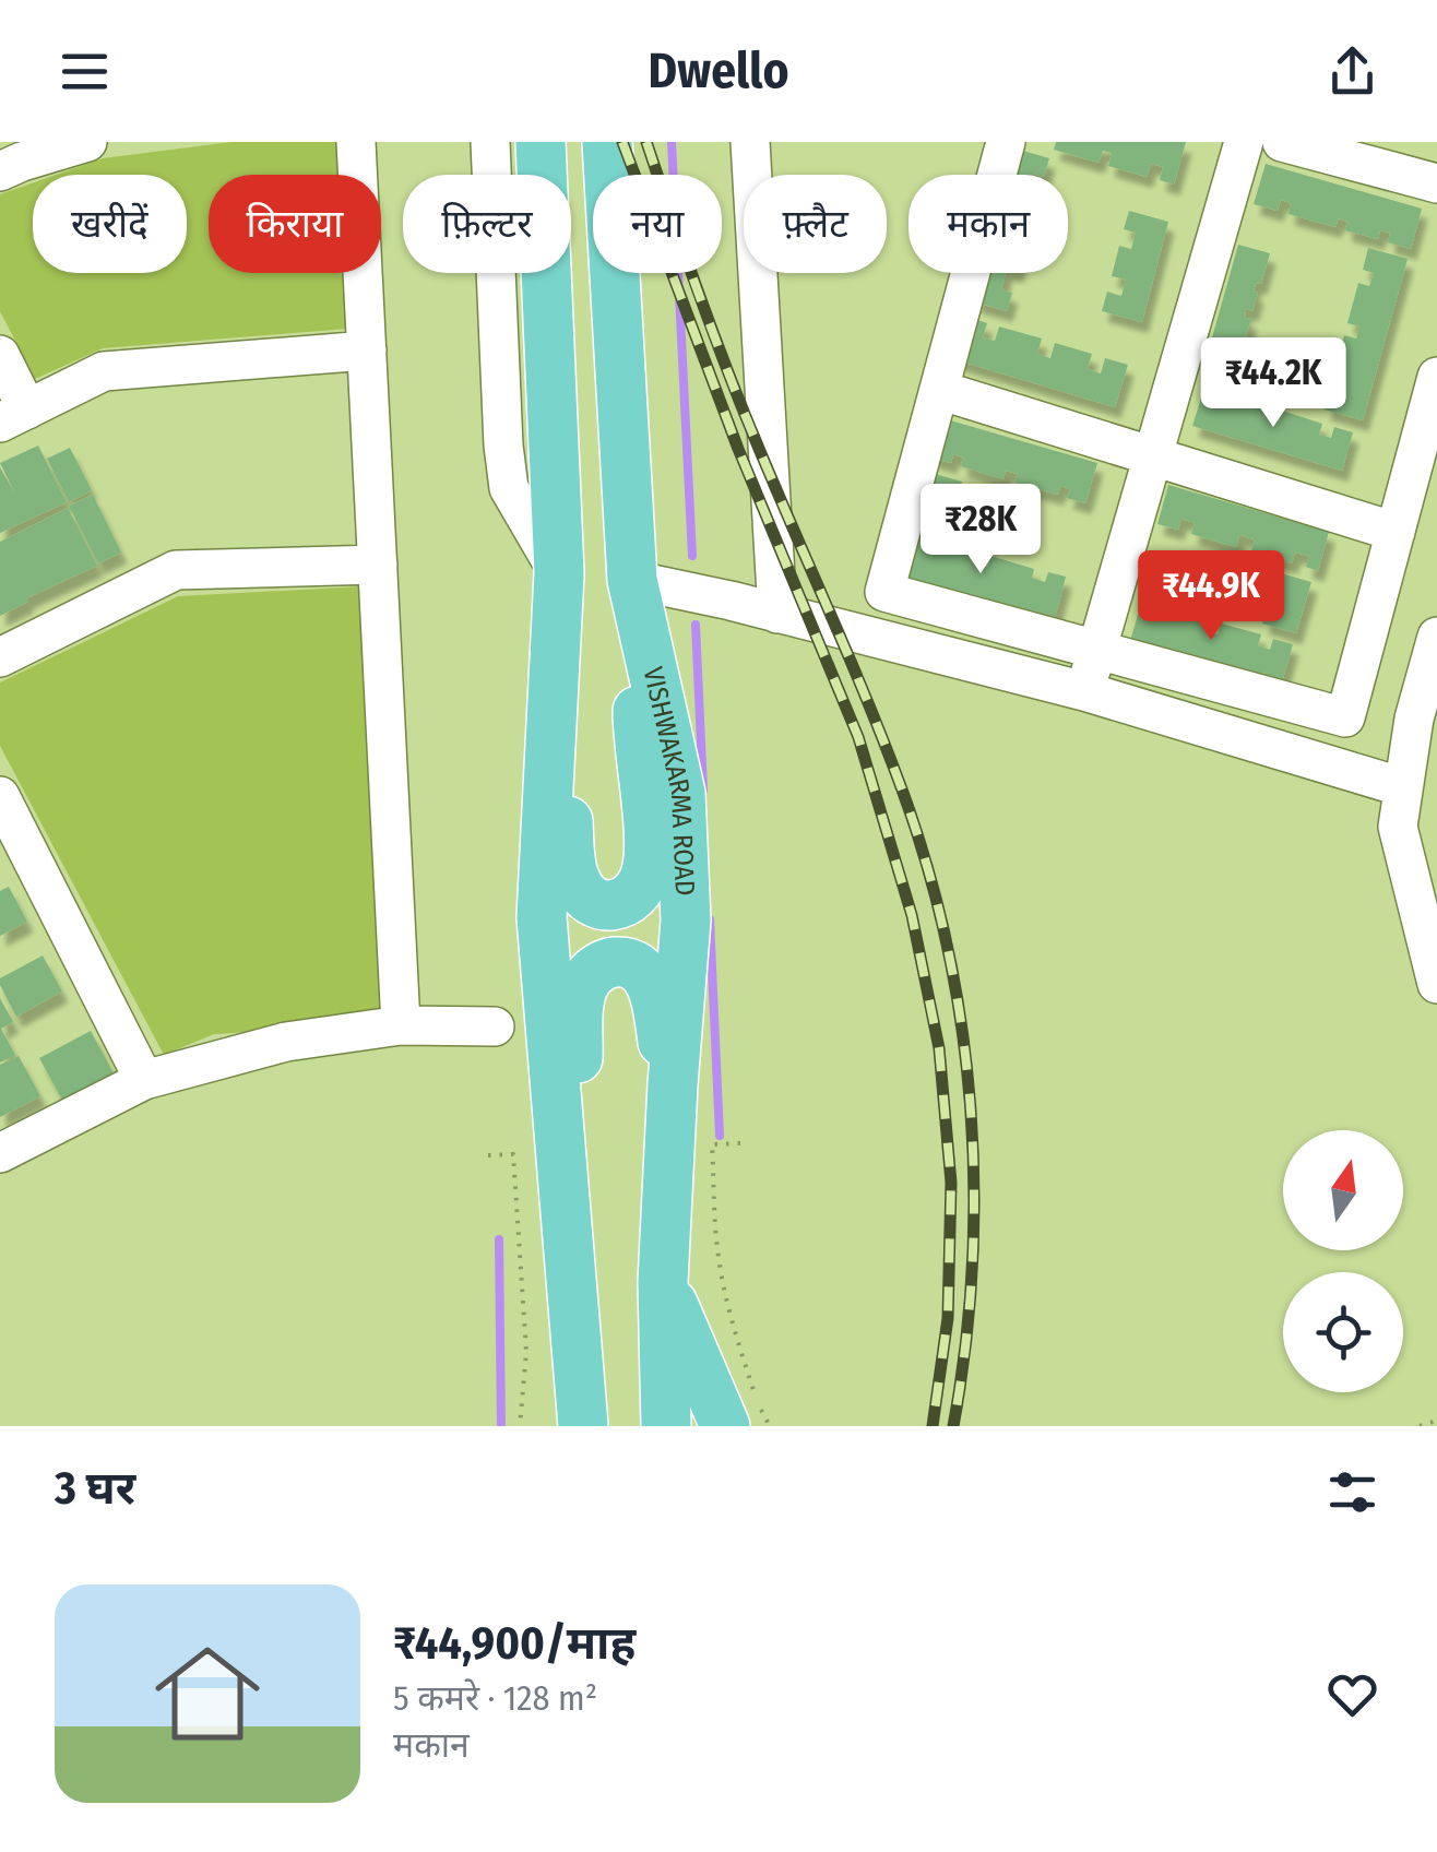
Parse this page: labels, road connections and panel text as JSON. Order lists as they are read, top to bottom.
{
  "streets": {
    "main road": ["VISHWAKARMA ROAD"]
  },
  "north": "top",
  "page": {
    "header": "Dwello",
    "chip": [
      "खरीदें",
      "किराया",
      "फ़िल्टर",
      "नया",
      "फ़्लैट",
      "मकान"
    ],
    "price": ["₹44.2K", "₹28K", "₹44.9K"],
    "heading": "3 घर",
    "list": [
      {
        "name": "₹44,900/माह",
        "note": "5 कमरे · 128 m² · मकान"
      }
    ]
  }
}
